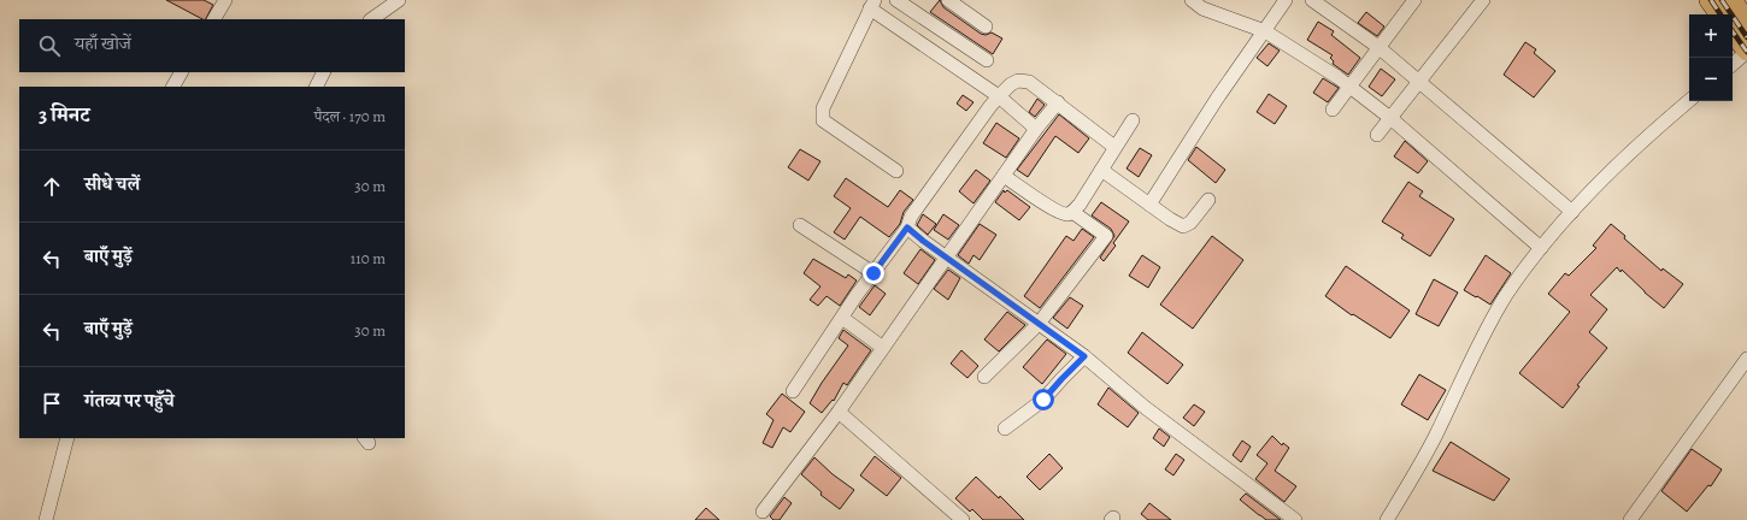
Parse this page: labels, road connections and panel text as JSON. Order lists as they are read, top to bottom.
{
  "page": {
    "map_buttons": ["+", "−"],
    "search": "यहाँ खोजें",
    "heading": ["3 मिनट", "पैदल · 170 m"],
    "list": [
      ["सीधे चलें", "30 m"],
      ["बाएँ मुड़ें", "110 m"],
      ["बाएँ मुड़ें", "30 m"],
      "गंतव्य पर पहुँचे"
    ]
  }
}
